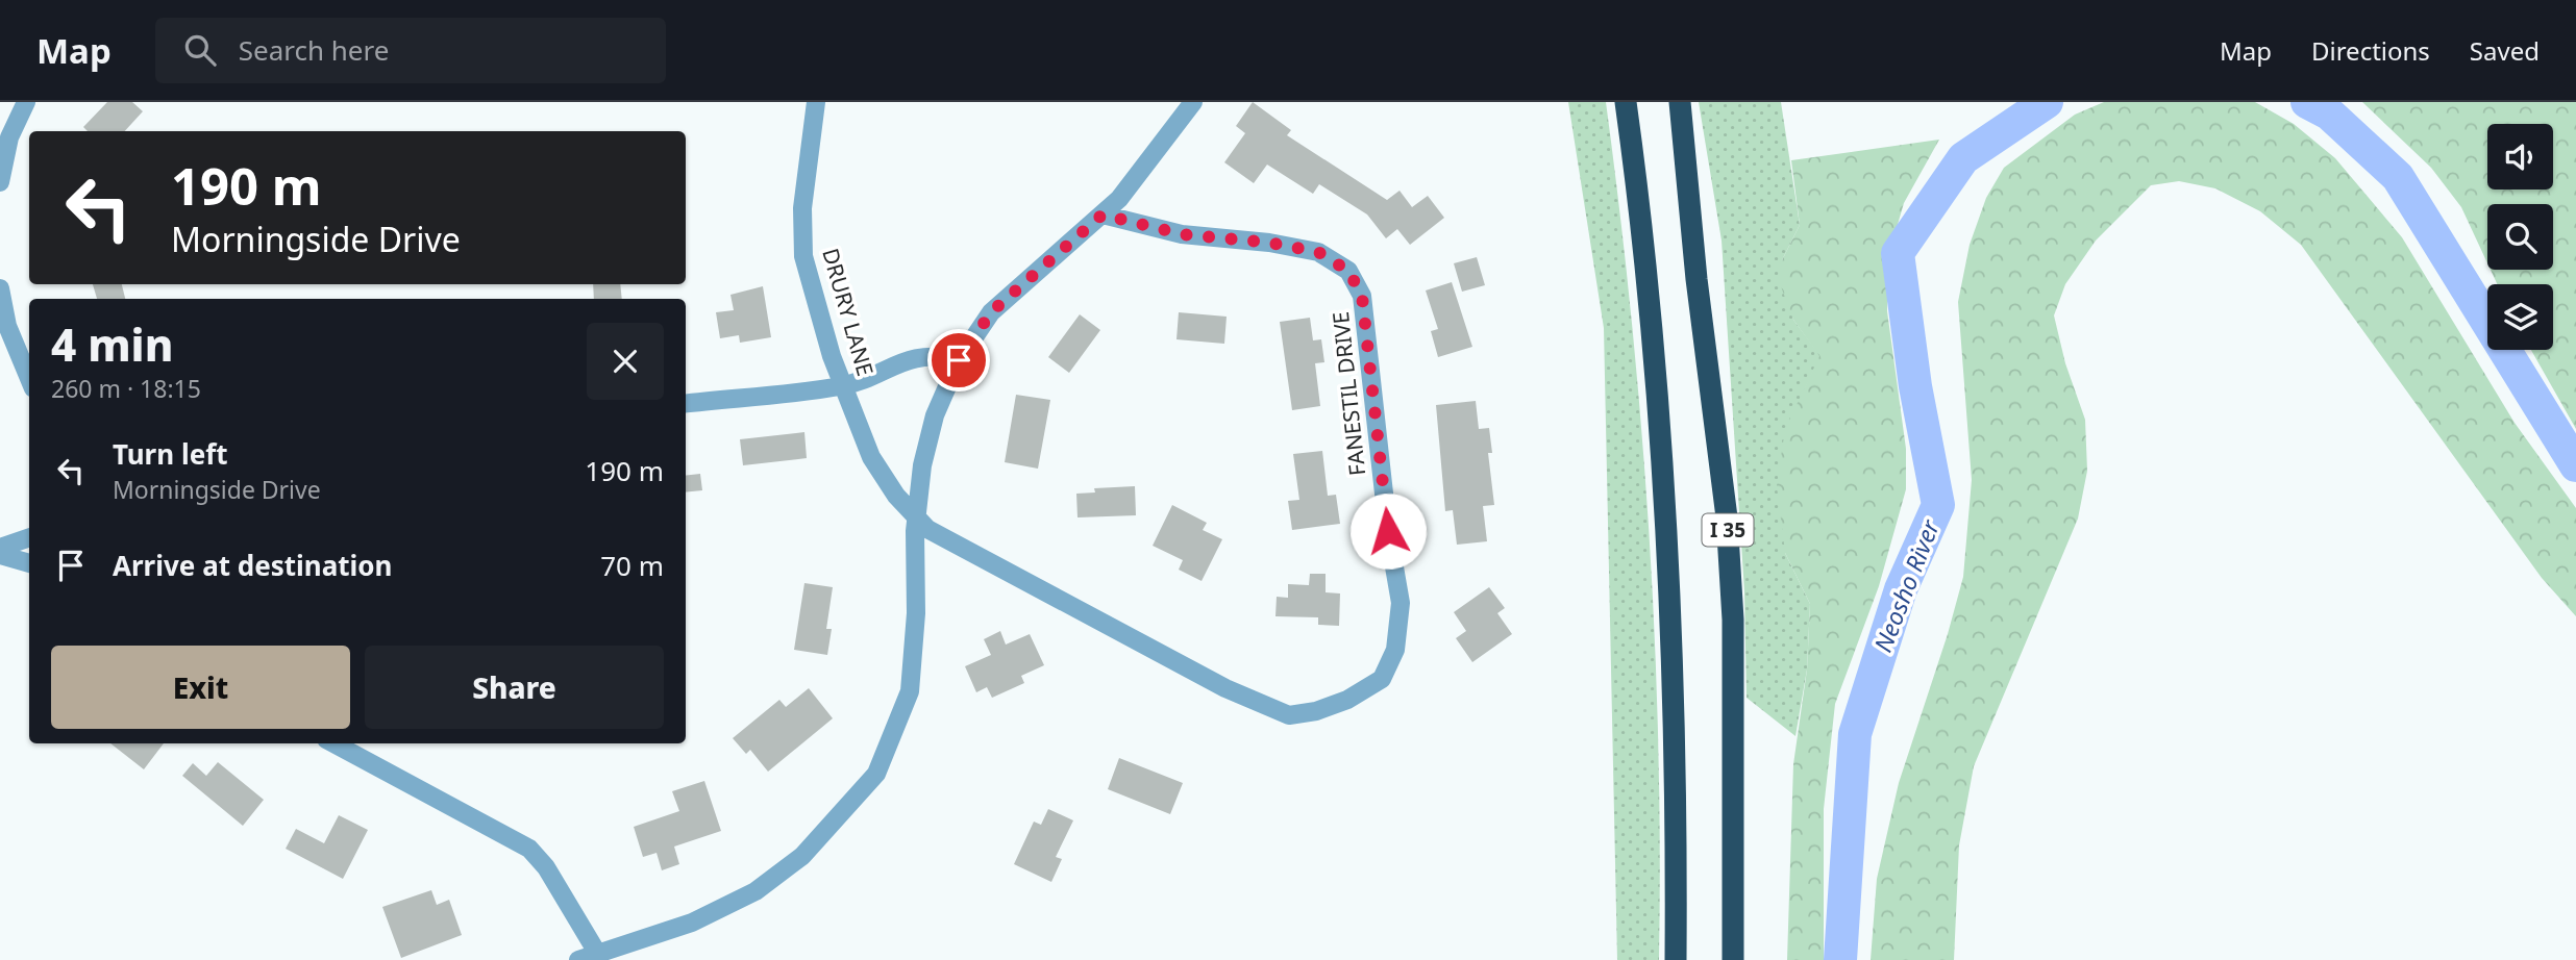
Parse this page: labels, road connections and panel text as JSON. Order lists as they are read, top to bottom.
{
  "streets": {
    "highway": ["I 35"],
    "street": ["DRURY LANE", "FANESTIL DRIVE"]
  },
  "crossings": [
    ["DRURY LANE", "FANESTIL DRIVE"]
  ],
  "water": ["Neosho River"],
  "page": {
    "header": "Map",
    "search": "Search here",
    "nav": ["Map", "Directions", "Saved"],
    "turn": ["190 m", "Morningside Drive"],
    "heading": ["4 min", "260 m · 18:15"],
    "list": [
      {
        "name": "Turn left",
        "note": "Morningside Drive",
        "value": "190 m"
      },
      {
        "name": "Arrive at destination",
        "value": "70 m"
      }
    ],
    "buttons": ["Exit", "Share"]
  }
}
